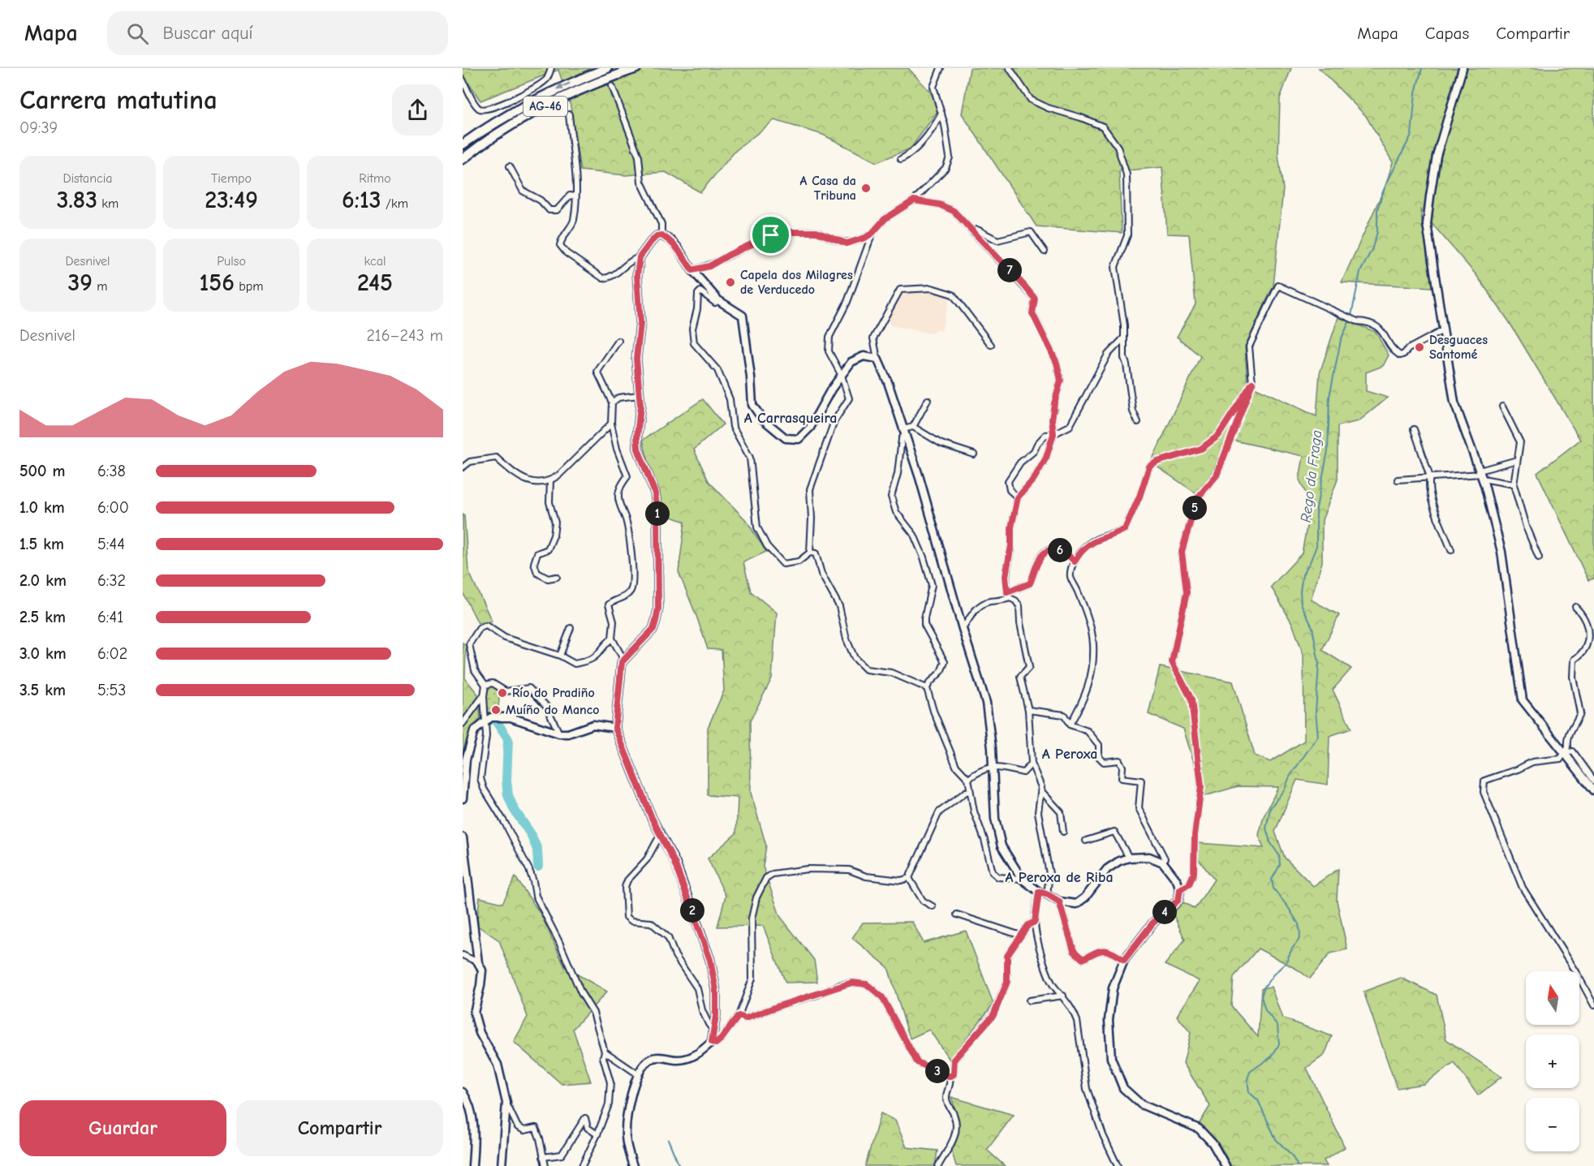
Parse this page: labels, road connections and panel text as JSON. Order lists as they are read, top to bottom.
{
  "streets": {
    "highway": ["AG-46"]
  },
  "districts": ["A Carrasqueira", "A Peroxa", "A Peroxa de Riba"],
  "water": ["Rego da Fraga"],
  "places": [
    "A Casa da Tribuna",
    "Capela dos Milagres de Verducedo",
    "Desguaces Santomé",
    "Río do Pradiño",
    "Muíño do Manco"
  ],
  "north": "top",
  "page": {
    "header": "Mapa",
    "search": "Buscar aquí",
    "nav": ["Mapa", "Capas", "Compartir"],
    "heading": ["Carrera matutina", "09:39"],
    "stats": [
      ["Distancia", "3.83 km"],
      ["Tiempo", "23:49"],
      ["Ritmo", "6:13 /km"],
      ["Desnivel", "39 m"],
      ["Pulso", "156 bpm"],
      ["kcal", "245"]
    ],
    "pins": [
      "7",
      "5",
      "1",
      "6",
      "2",
      "4",
      "3"
    ],
    "chart": ["Desnivel", "216–243 m"],
    "list": [
      {
        "name": "500 m",
        "note": "6:38"
      },
      {
        "name": "1.0 km",
        "note": "6:00"
      },
      {
        "name": "1.5 km",
        "note": "5:44"
      },
      {
        "name": "2.0 km",
        "note": "6:32"
      },
      {
        "name": "2.5 km",
        "note": "6:41"
      },
      {
        "name": "3.0 km",
        "note": "6:02"
      },
      {
        "name": "3.5 km",
        "note": "5:53"
      }
    ],
    "map_buttons": ["+", "−"],
    "buttons": ["Guardar", "Compartir"]
  }
}
